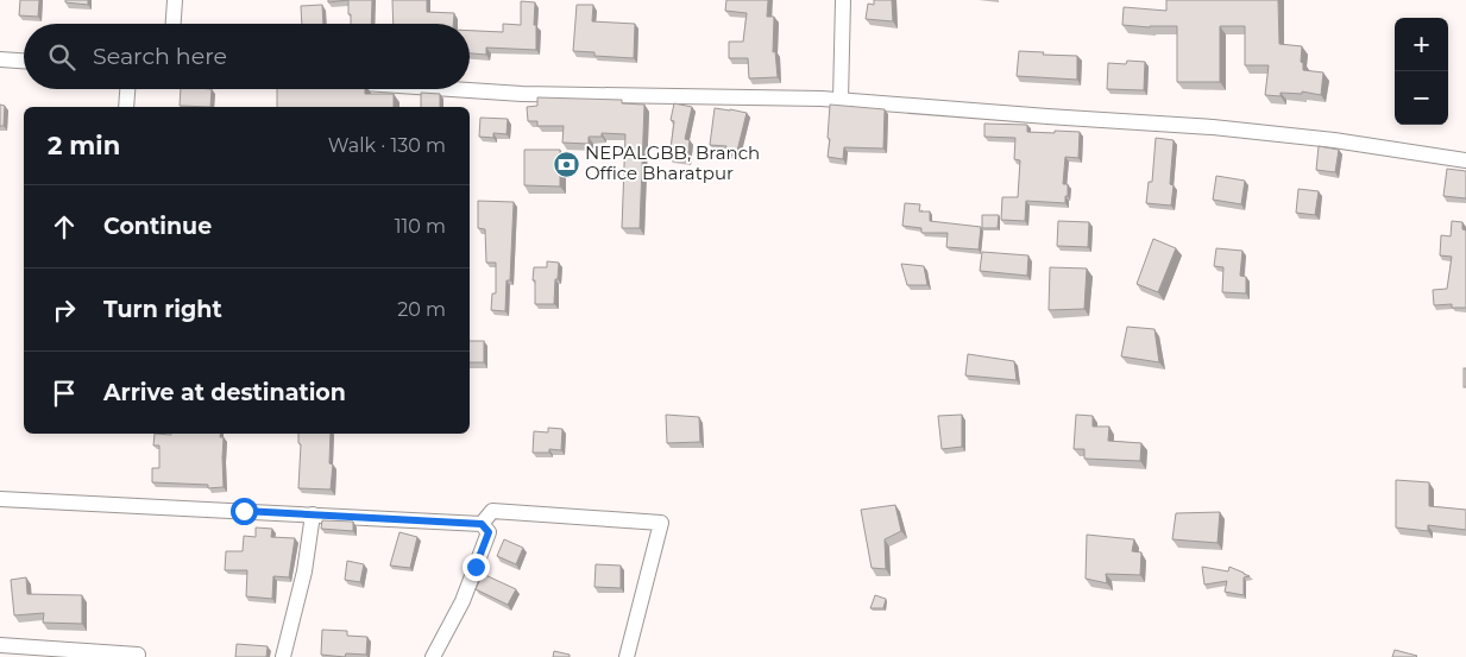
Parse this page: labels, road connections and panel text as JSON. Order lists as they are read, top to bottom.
{
  "places": {
    "bank": ["NEPALGBB, Branch Office Bharatpur"]
  },
  "page": {
    "map_buttons": ["+", "−"],
    "search": "Search here",
    "heading": ["2 min", "Walk · 130 m"],
    "list": [
      ["Continue", "110 m"],
      ["Turn right", "20 m"],
      "Arrive at destination"
    ]
  }
}
